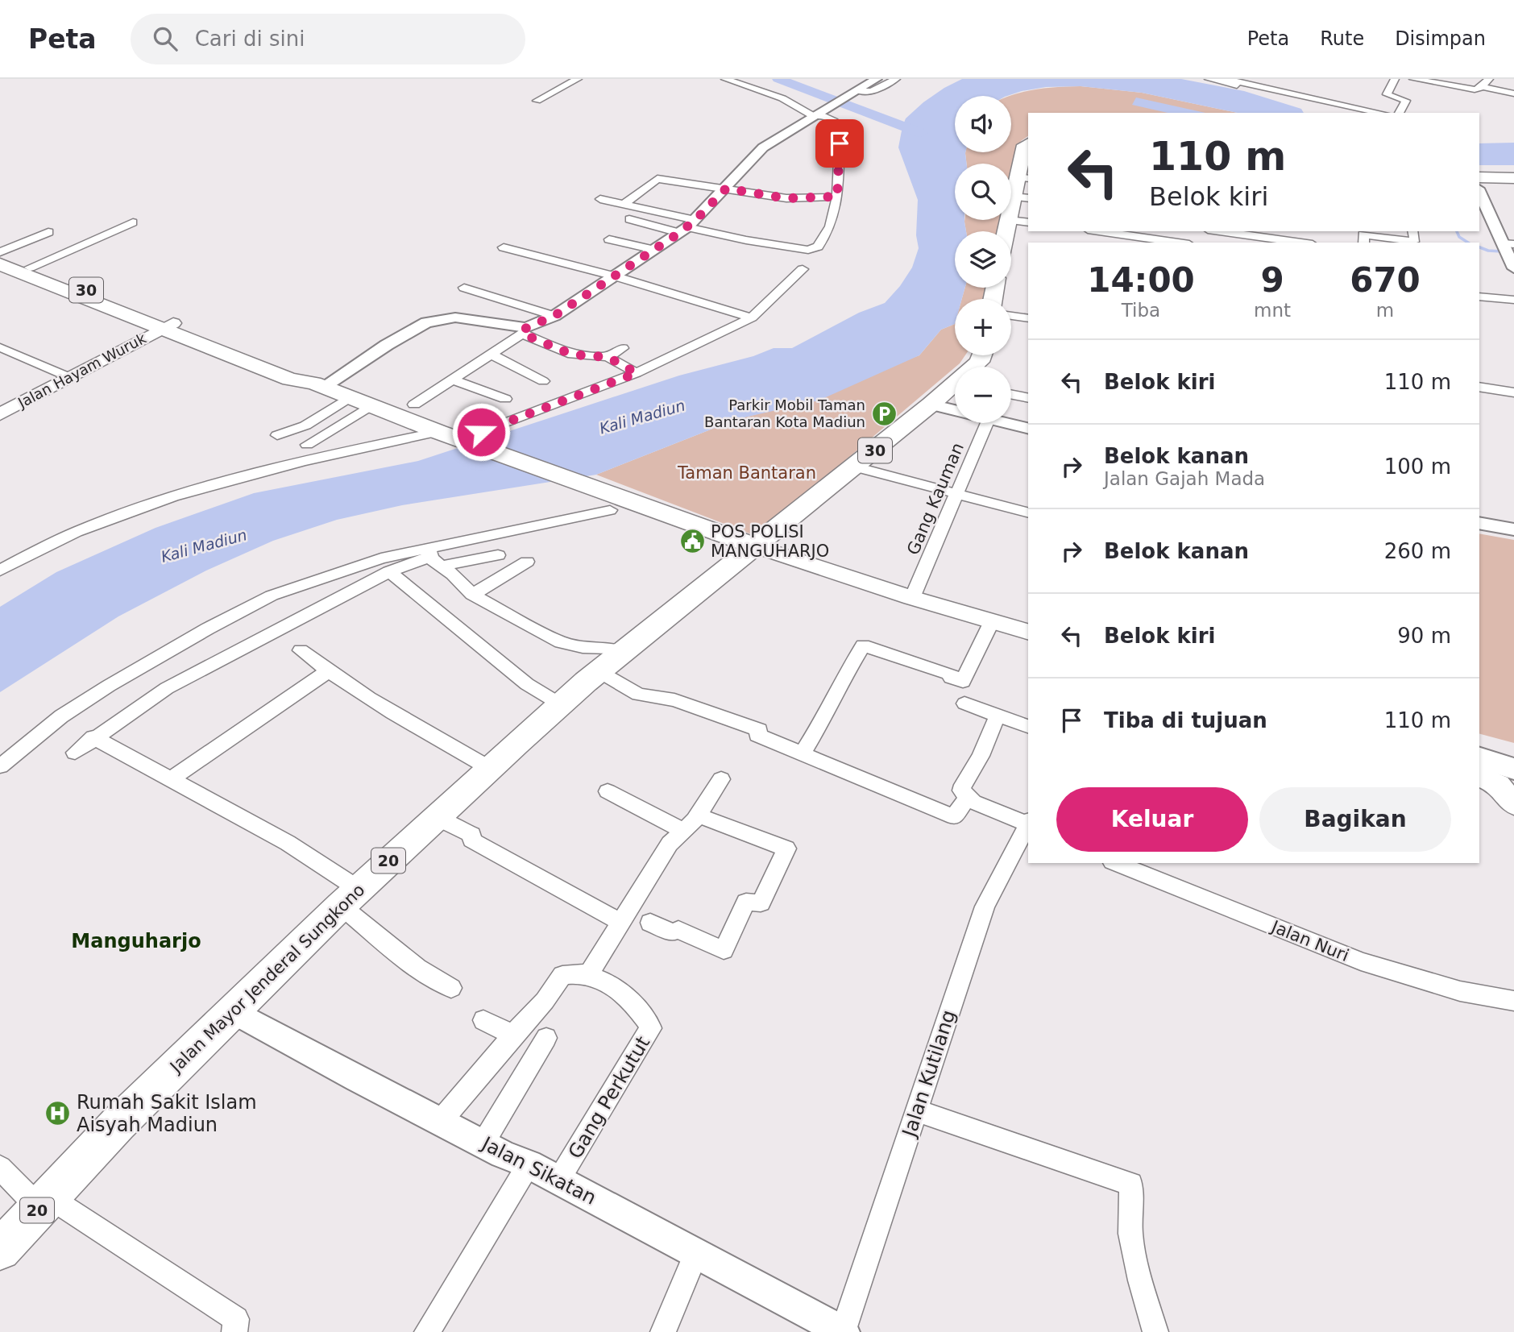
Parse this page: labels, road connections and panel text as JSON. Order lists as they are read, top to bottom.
{
  "streets": {
    "highway": ["30", "20", "Jalan Mayor Jenderal Sungkono"],
    "main road": ["Jalan Hayam Wuruk"],
    "street": [
      "Gang Kauman",
      "Jalan Nuri",
      "Jalan Kutilang",
      "Gang Perkutut",
      "Jalan Sikatan"
    ]
  },
  "crossings": [
    ["30", "Jalan Hayam Wuruk"],
    ["30", "Jalan Mayor Jenderal Sungkono"],
    ["Jalan Mayor Jenderal Sungkono", "Jalan Sikatan"],
    ["Jalan Kutilang", "Jalan Sikatan"],
    ["Gang Perkutut", "Jalan Sikatan"]
  ],
  "districts": ["Manguharjo"],
  "water": ["Kali Madiun"],
  "parks": ["Taman Bantaran"],
  "places": {
    "parking": ["Parkir Mobil Taman Bantaran Kota Madiun"],
    "public building": ["POS POLISI MANGUHARJO"],
    "hospital": ["Rumah Sakit Islam Aisyah Madiun"]
  },
  "page": {
    "header": "Peta",
    "search": "Cari di sini",
    "nav": ["Peta", "Rute", "Disimpan"],
    "map_buttons": ["+", "−"],
    "turn": ["110 m", "Belok kiri"],
    "eta": [
      "14:00",
      "Tiba",
      "9",
      "mnt",
      "670",
      "m"
    ],
    "list": [
      {
        "name": "Belok kiri",
        "value": "110 m"
      },
      {
        "name": "Belok kanan",
        "note": "Jalan Gajah Mada",
        "value": "100 m"
      },
      {
        "name": "Belok kanan",
        "value": "260 m"
      },
      {
        "name": "Belok kiri",
        "value": "90 m"
      },
      {
        "name": "Tiba di tujuan",
        "value": "110 m"
      }
    ],
    "buttons": ["Keluar", "Bagikan"]
  }
}
